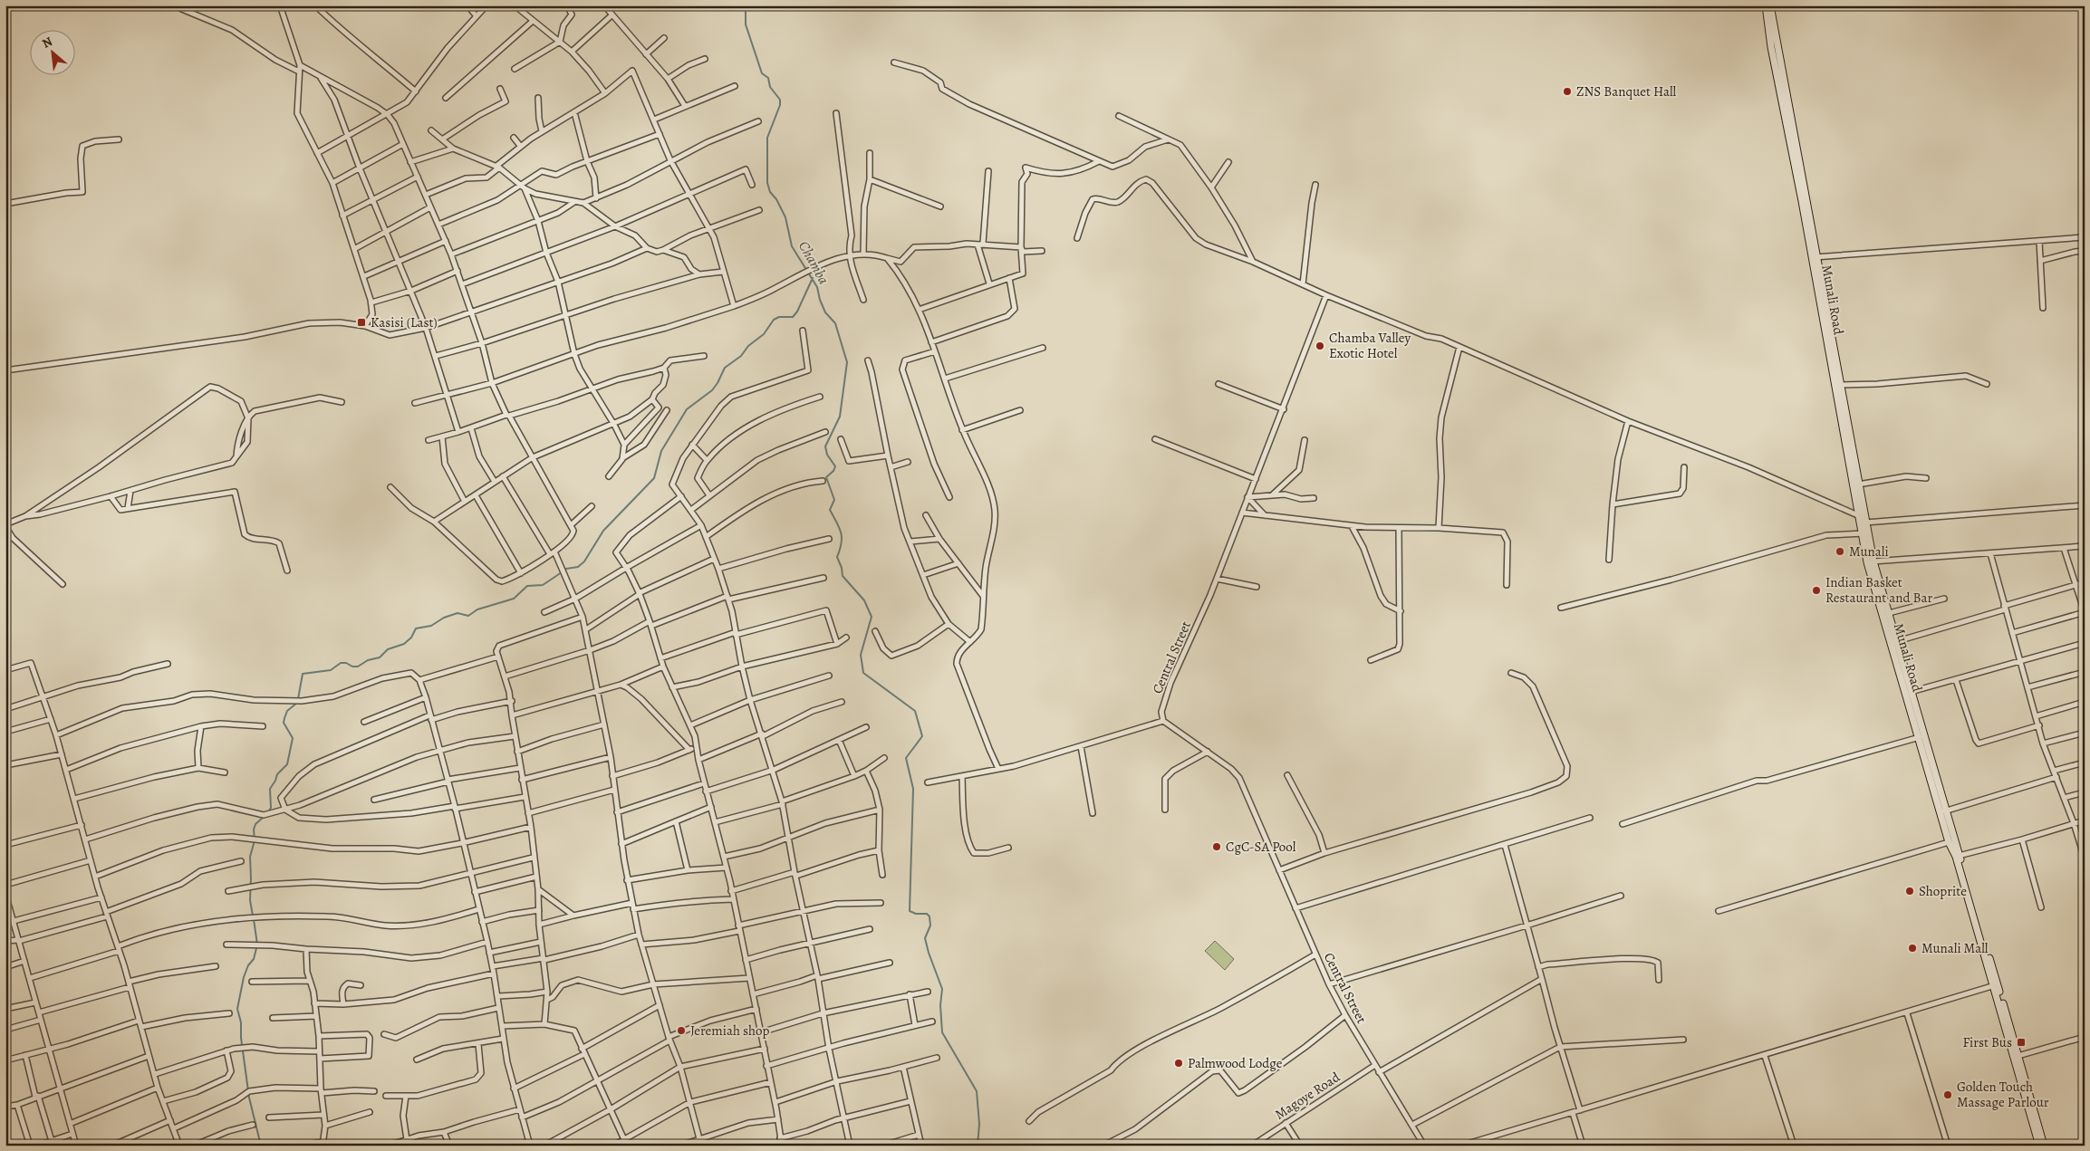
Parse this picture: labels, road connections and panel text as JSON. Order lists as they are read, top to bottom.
{
  "streets": {
    "main road": ["Munali Road"],
    "street": ["Central Street", "Magoye Road"]
  },
  "crossings": [
    ["Central Street", "Magoye Road"]
  ],
  "water": ["Chamba"],
  "places": {
    "other": [
      "ZNS Banquet Hall",
      "Chamba Valley Exotic Hotel",
      "Munali",
      "Indian Basket Restaurant and Bar",
      "CgC-SA Pool",
      "Shoprite",
      "Munali Mall",
      "Jeremiah shop",
      "Palmwood Lodge",
      "Golden Touch Massage Parlour"
    ],
    "transit": ["Kasisi (Last)", "First Bus"]
  },
  "north": "top left"
}
